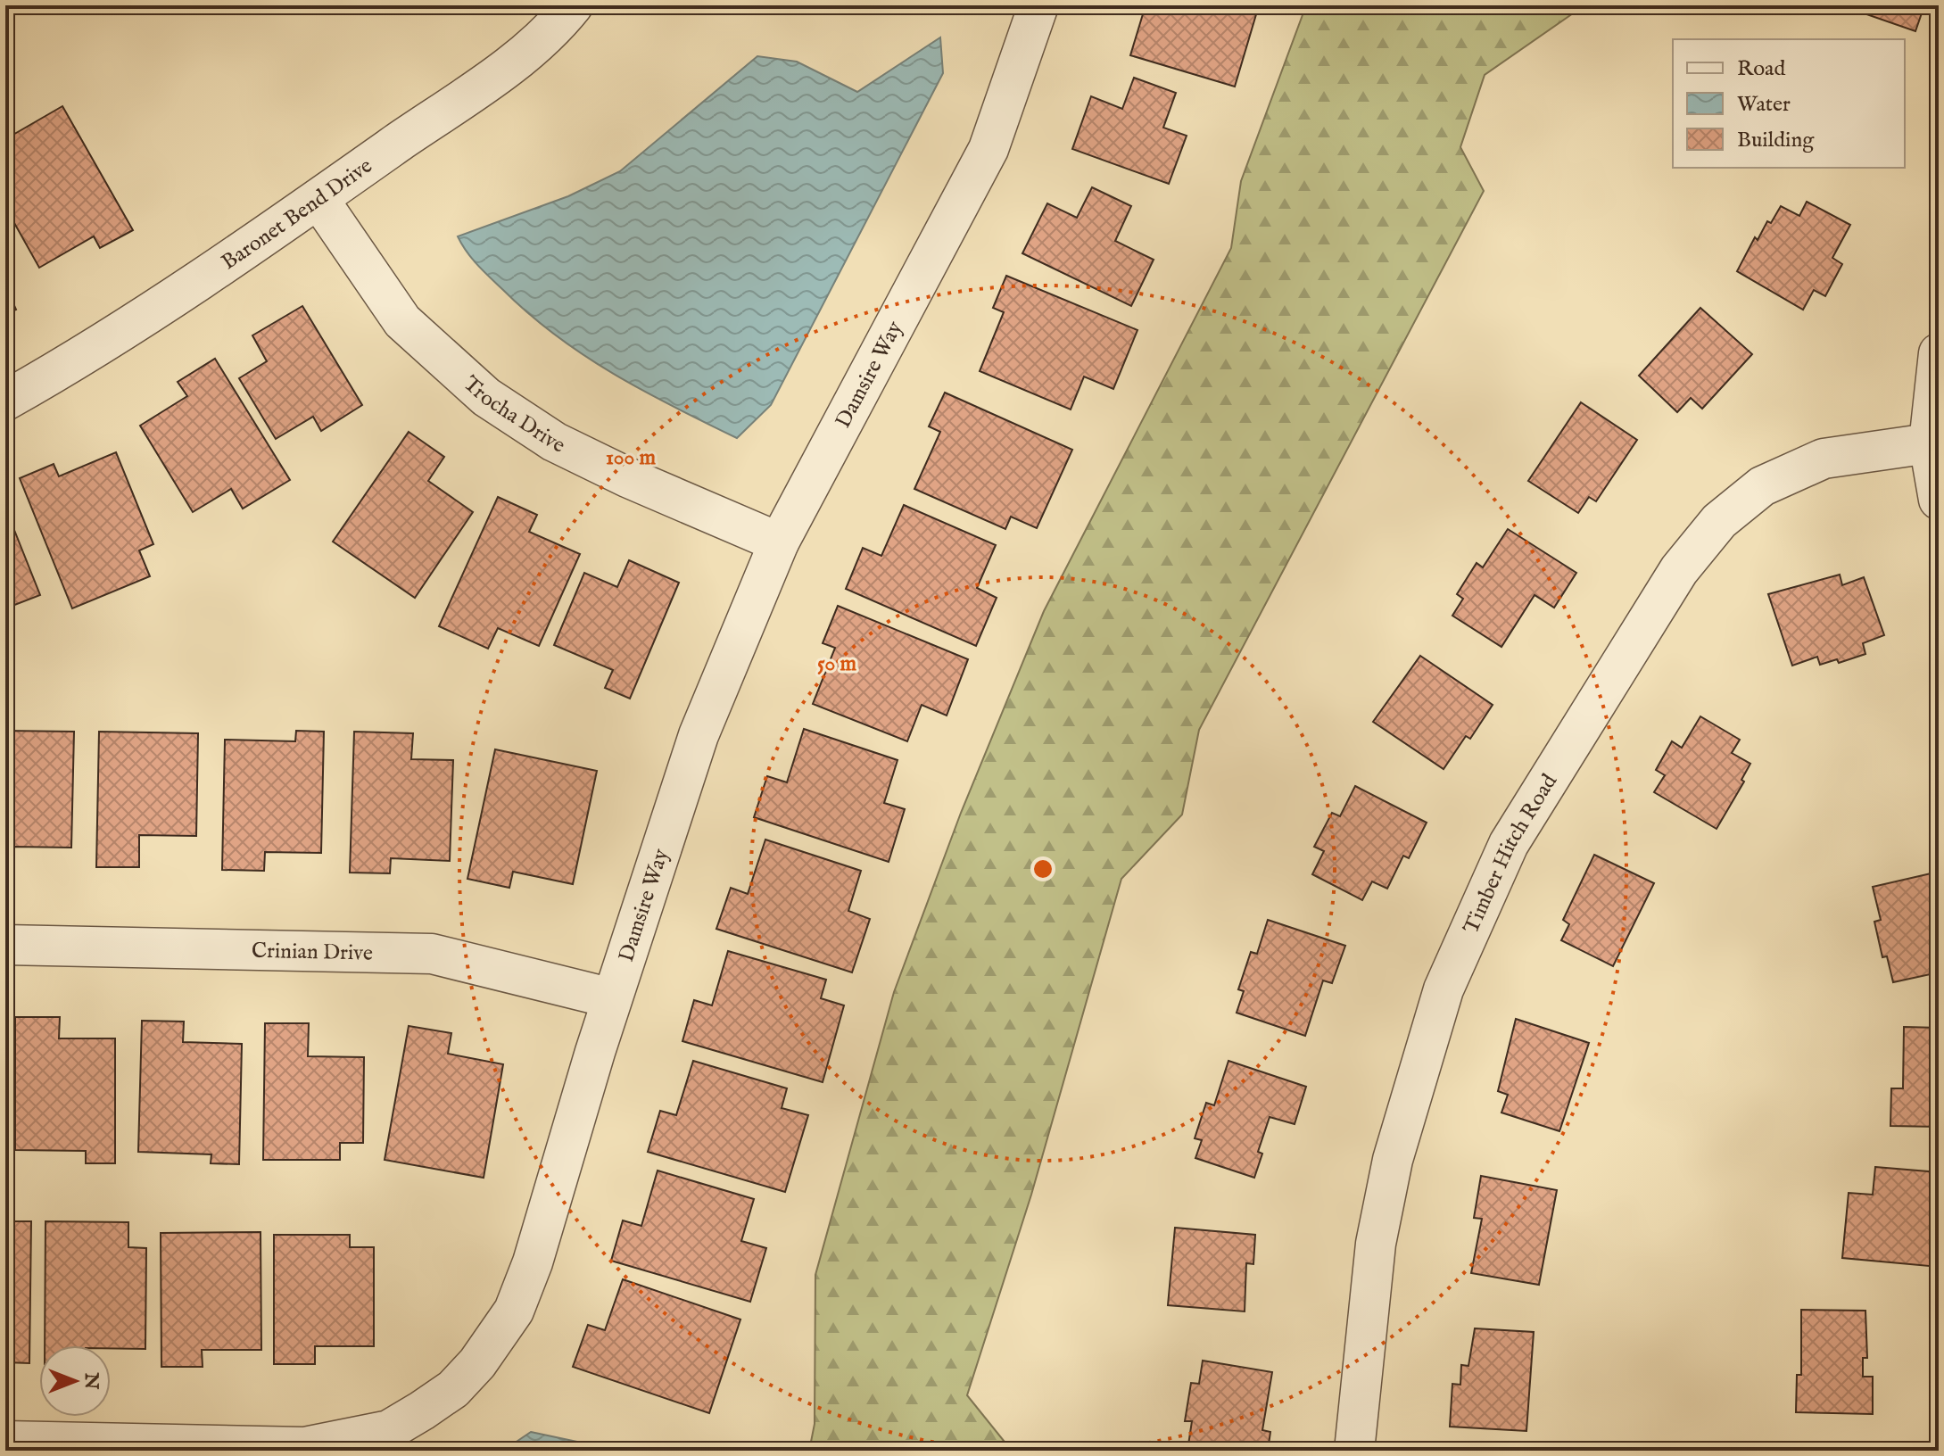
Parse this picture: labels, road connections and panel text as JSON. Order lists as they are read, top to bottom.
{
  "streets": {
    "street": [
      "Baronet Bend Drive",
      "Damsire Way",
      "Trocha Drive",
      "Timber Hitch Road",
      "Crinian Drive"
    ]
  },
  "crossings": [
    ["Baronet Bend Drive", "Trocha Drive"],
    ["Damsire Way", "Trocha Drive"],
    ["Damsire Way", "Crinian Drive"]
  ],
  "legend": ["Road", "Water", "Building"],
  "north": "right",
  "rings": ["100 m", "50 m"]
}
